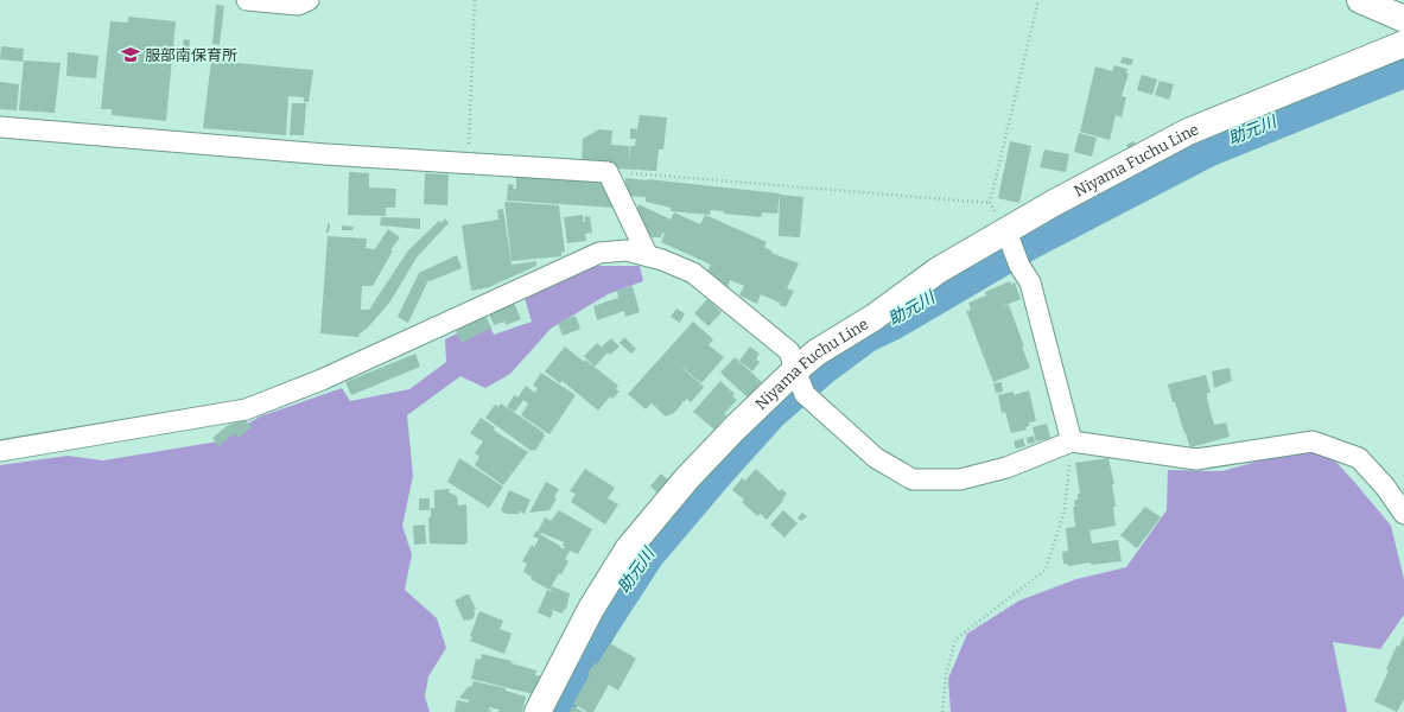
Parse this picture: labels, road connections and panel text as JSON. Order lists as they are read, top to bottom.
{
  "streets": {
    "main road": ["Niyama Fuchu Line"]
  },
  "water": ["助元川"],
  "places": {
    "school or university": ["服部南保育所"]
  }
}
